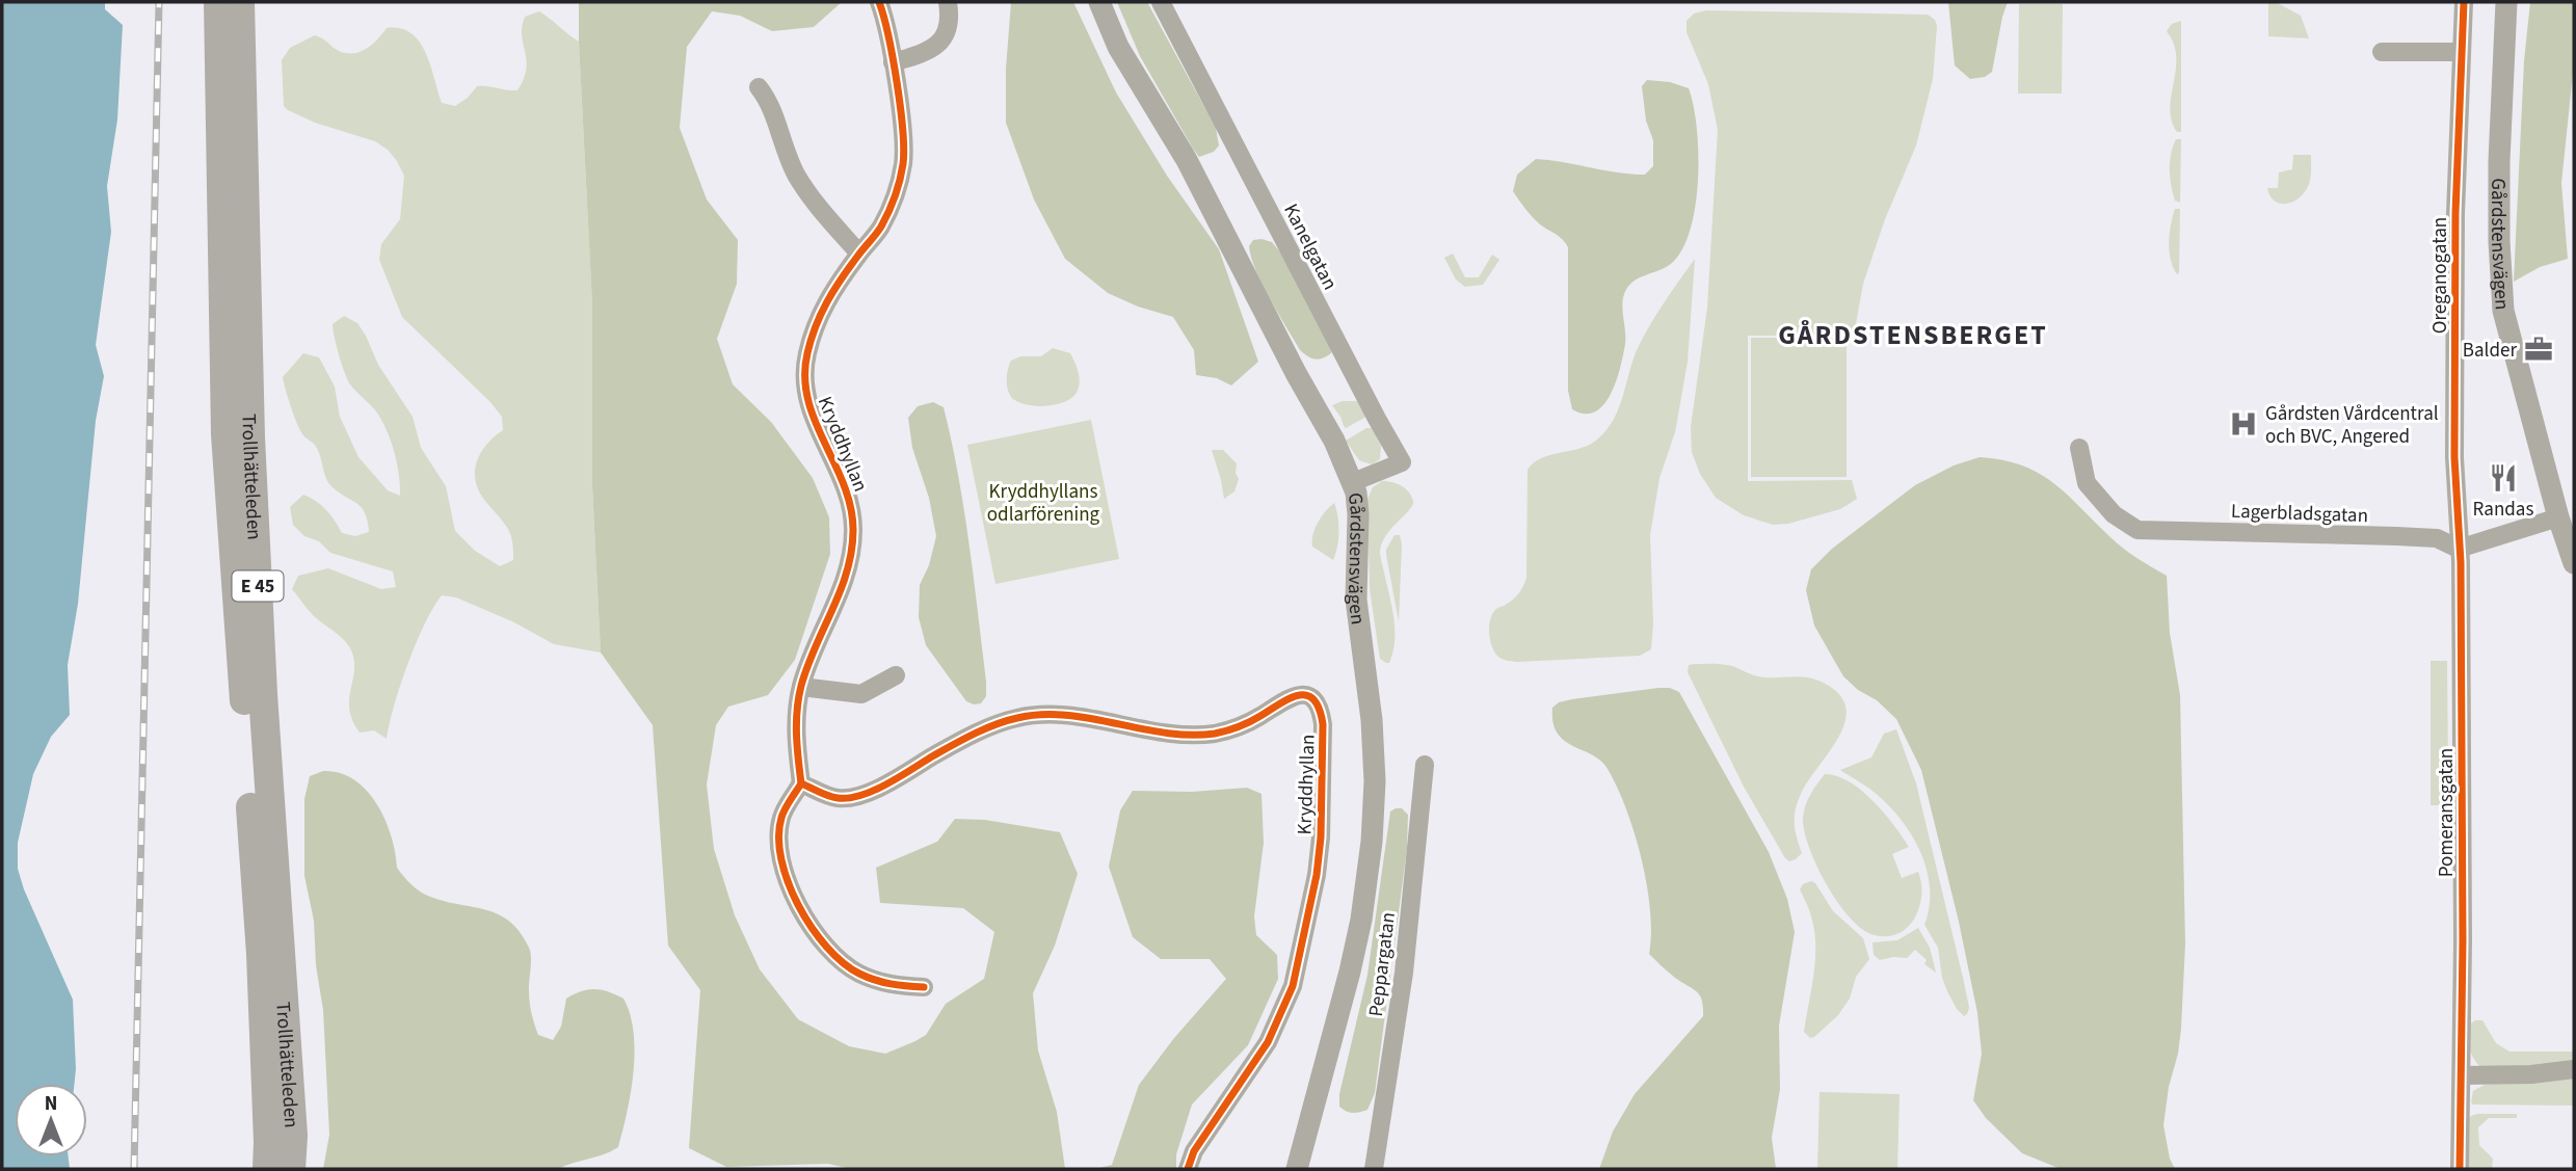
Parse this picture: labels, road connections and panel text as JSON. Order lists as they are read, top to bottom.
{
  "streets": {
    "highway": ["Trollhätteleden", "E 45"],
    "street": [
      "Gårdstensvägen",
      "Kanelgatan",
      "Oreganogatan",
      "Kryddhyllan",
      "Lagerbladsgatan",
      "Pomeransgatan",
      "Peppargatan"
    ]
  },
  "crossings": [
    ["Gårdstensvägen", "Kanelgatan"],
    ["Oreganogatan", "Lagerbladsgatan"],
    ["Oreganogatan", "Pomeransgatan"],
    ["Lagerbladsgatan", "Pomeransgatan"]
  ],
  "districts": ["GÅRDSTENSBERGET"],
  "parks": ["Kryddhyllans odlarförening"],
  "places": {
    "office": ["Balder"],
    "hospital": ["Gårdsten Vårdcentral och BVC, Angered"],
    "restaurant": ["Randas"]
  },
  "north": "top"
}
